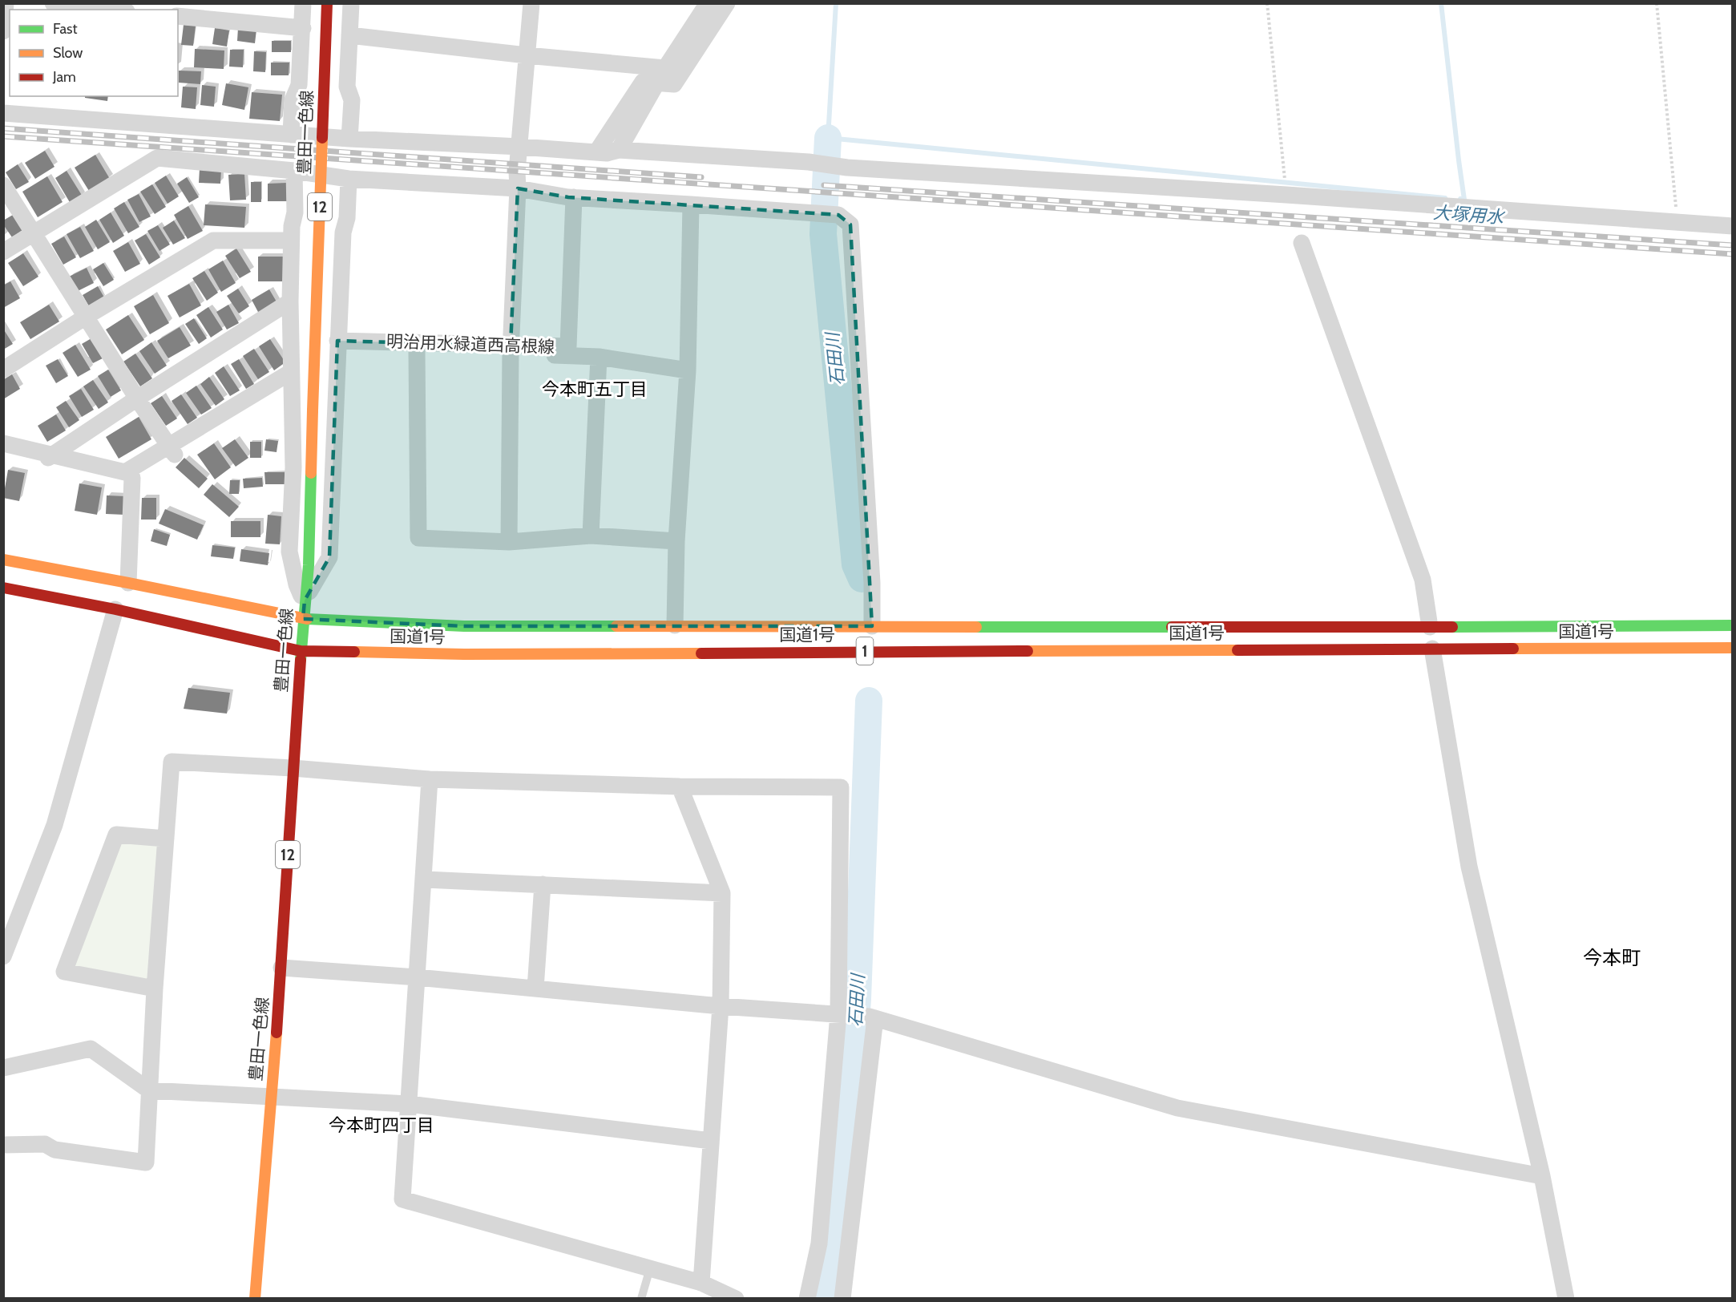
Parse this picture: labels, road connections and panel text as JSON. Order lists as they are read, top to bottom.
{
  "streets": {
    "main road": [
      "豊田一色線",
      "12",
      "国道1号",
      "1"
    ],
    "street": ["明治用水緑道西高根線"]
  },
  "crossings": [
    ["豊田一色線", "国道1号"]
  ],
  "districts": ["今本町五丁目", "今本町", "今本町四丁目"],
  "water": ["大塚用水", "石田川"],
  "legend": ["Fast", "Slow", "Jam"]
}
